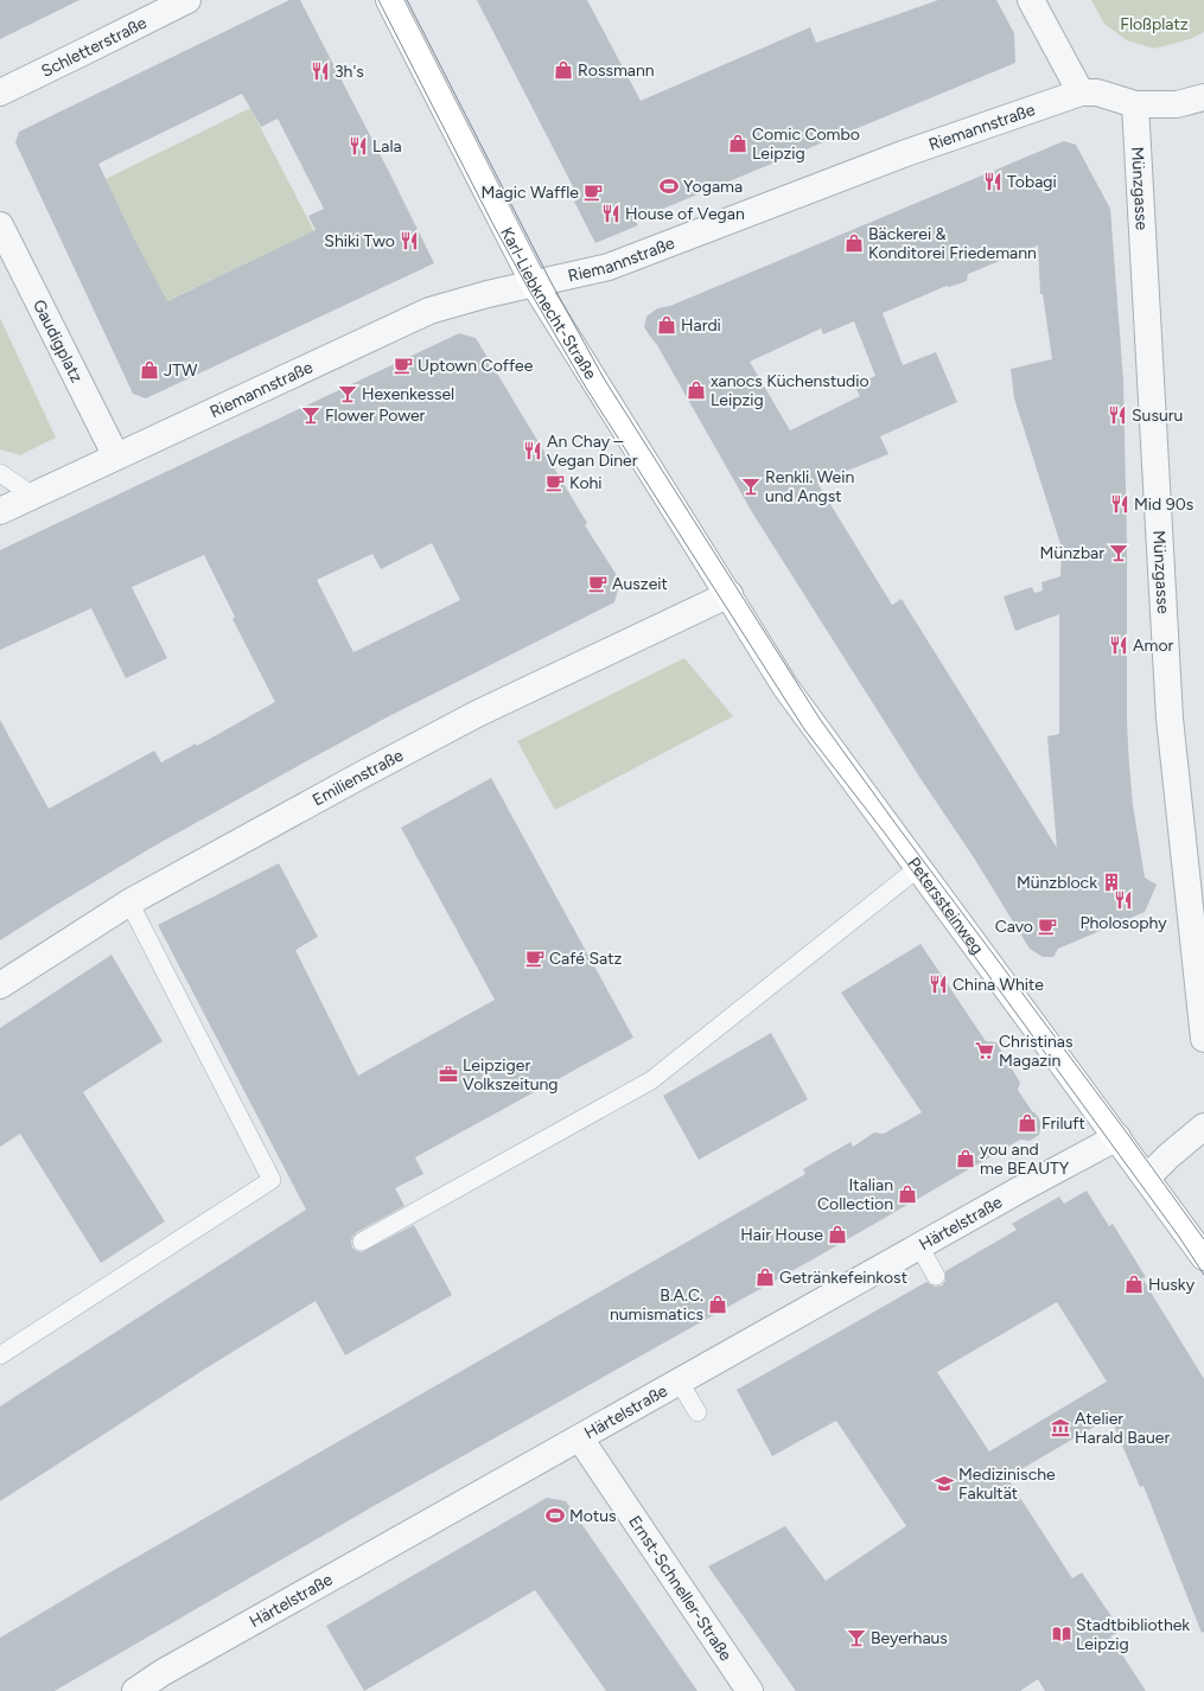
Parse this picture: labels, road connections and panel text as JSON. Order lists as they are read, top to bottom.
{
  "streets": {
    "main road": ["Karl-Liebknecht-Straße", "Peterssteinweg"],
    "street": [
      "Schletterstraße",
      "Riemannstraße",
      "Münzgasse",
      "Gaudigplatz",
      "Emilienstraße",
      "Härtelstraße",
      "Ernst-Schneller-Straße"
    ]
  },
  "crossings": [
    ["Riemannstraße", "Münzgasse"],
    ["Riemannstraße", "Karl-Liebknecht-Straße"],
    ["Riemannstraße", "Gaudigplatz"],
    ["Karl-Liebknecht-Straße", "Emilienstraße"],
    ["Karl-Liebknecht-Straße", "Peterssteinweg"],
    ["Emilienstraße", "Peterssteinweg"],
    ["Peterssteinweg", "Härtelstraße"],
    ["Härtelstraße", "Ernst-Schneller-Straße"]
  ],
  "parks": ["Floßplatz"],
  "places": {
    "shop": [
      "Rossmann",
      "Comic Combo Leipzig",
      "Bäckerei & Konditorei Friedemann",
      "Hardi",
      "JTW",
      "xanocs Küchenstudio Leipzig",
      "Friluft",
      "you and me BEAUTY",
      "Italian Collection",
      "Hair House",
      "Getränkefeinkost",
      "Husky",
      "B.A.C. numismatics"
    ],
    "restaurant": [
      "3h's",
      "Lala",
      "Tobagi",
      "House of Vegan",
      "Shiki Two",
      "Susuru",
      "An Chay – Vegan Diner",
      "Mid 90s",
      "Amor",
      "Pholosophy",
      "China White"
    ],
    "sports": ["Yogama", "Motus"],
    "cafe": [
      "Magic Waffle",
      "Uptown Coffee",
      "Kohi",
      "Auszeit",
      "Cavo",
      "Café Satz"
    ],
    "bar": [
      "Hexenkessel",
      "Flower Power",
      "Renkli. Wein und Angst",
      "Münzbar",
      "Beyerhaus"
    ],
    "building": ["Münzblock"],
    "supermarket": ["Christinas Magazin"],
    "office": ["Leipziger Volkszeitung"],
    "museum": ["Atelier Harald Bauer"],
    "school or university": ["Medizinische Fakultät"],
    "library": ["Stadtbibliothek Leipzig"]
  }
}
